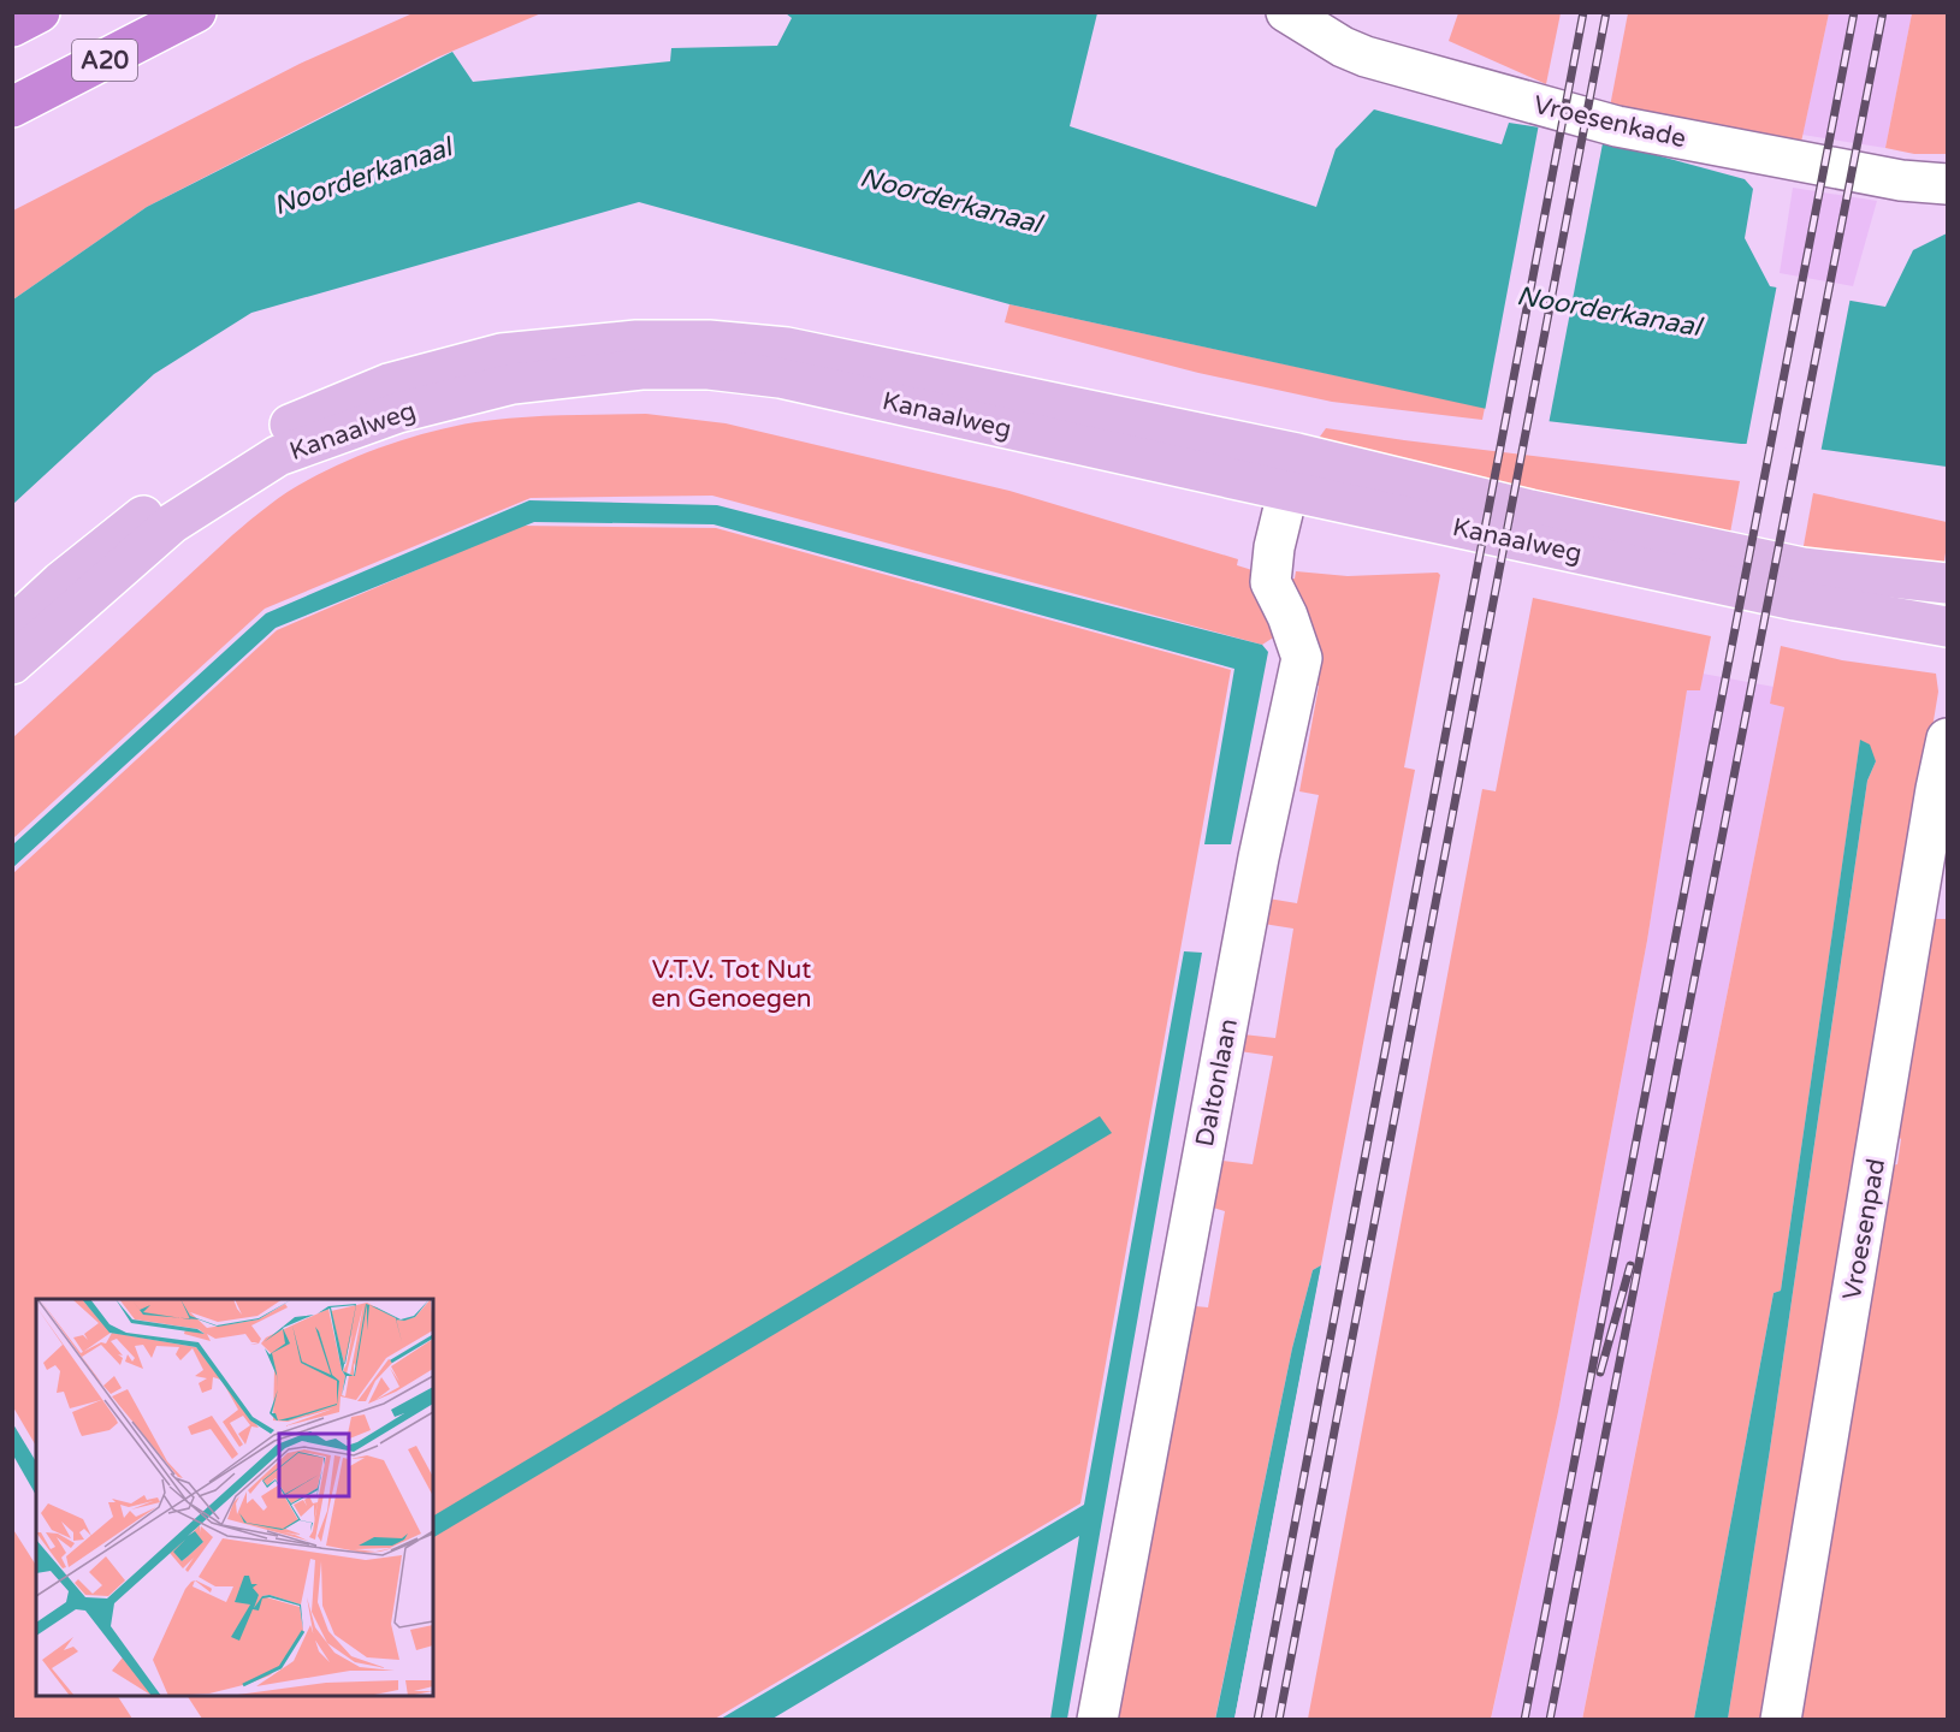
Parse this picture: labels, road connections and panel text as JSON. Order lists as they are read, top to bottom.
{
  "streets": {
    "highway": ["A20"],
    "main road": ["Kanaalweg"],
    "street": ["Vroesenkade", "Daltonlaan", "Vroesenpad"]
  },
  "crossings": [
    ["Kanaalweg", "Daltonlaan"]
  ],
  "water": ["Noorderkanaal"],
  "parks": ["V.T.V. Tot Nut en Genoegen"]
}
